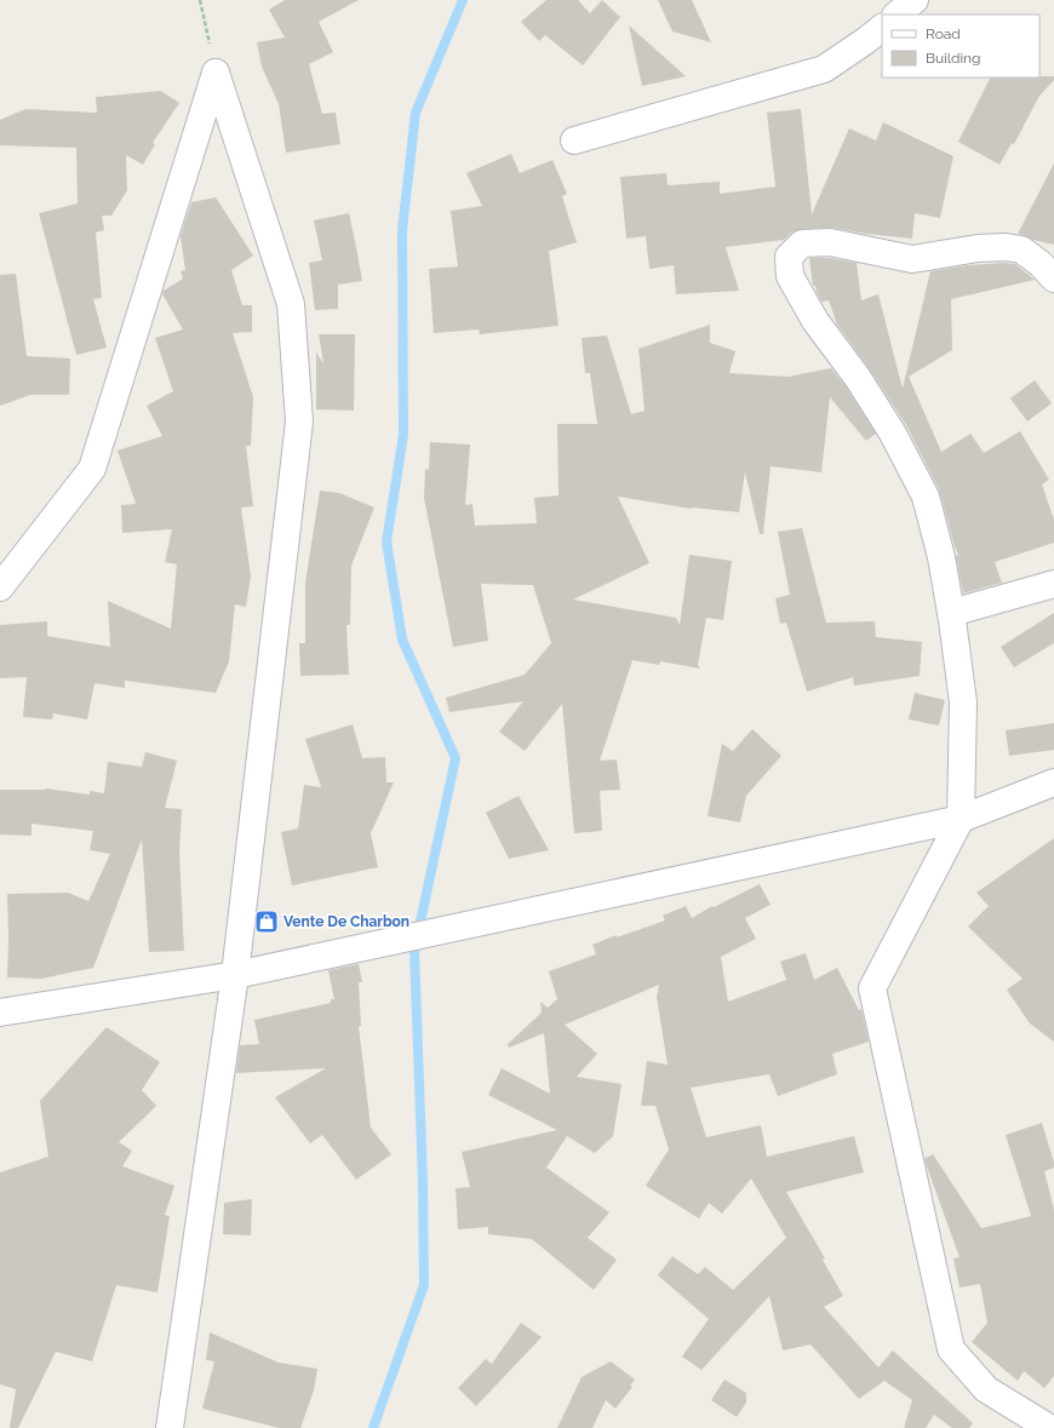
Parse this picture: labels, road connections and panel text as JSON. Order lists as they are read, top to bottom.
{
  "places": {
    "shop": ["Vente De Charbon"]
  },
  "legend": ["Road", "Building"]
}
